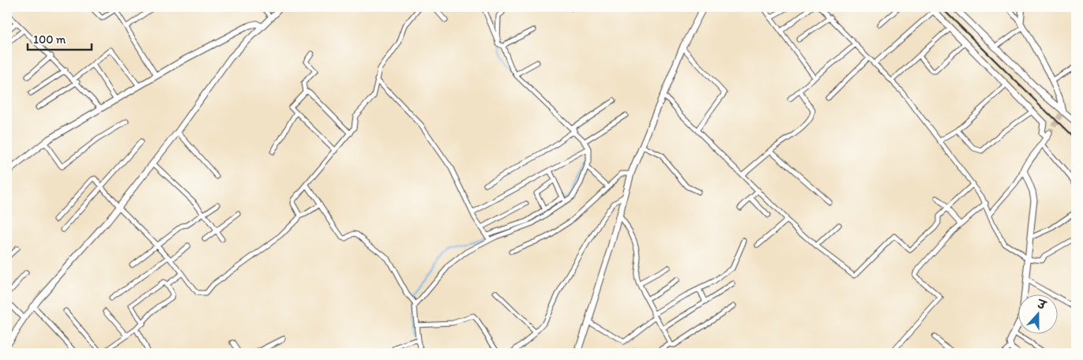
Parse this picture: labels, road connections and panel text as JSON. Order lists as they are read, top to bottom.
{
  "scale_bar": "100 m",
  "north": "top"
}
